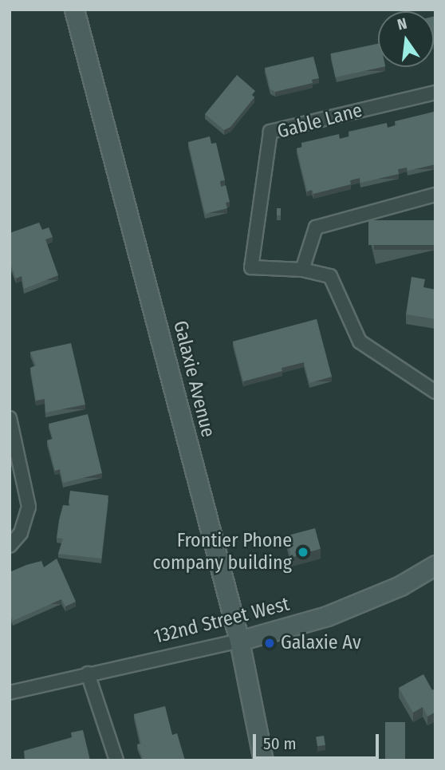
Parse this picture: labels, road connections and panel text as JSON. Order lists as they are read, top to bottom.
{
  "streets": {
    "street": ["Gable Lane", "Galaxie Avenue", "132nd Street West"]
  },
  "crossings": [
    ["Galaxie Avenue", "132nd Street West"]
  ],
  "places": ["Frontier Phone company building", "Galaxie Av"],
  "scale_bar": "50 m",
  "north": "top"
}
